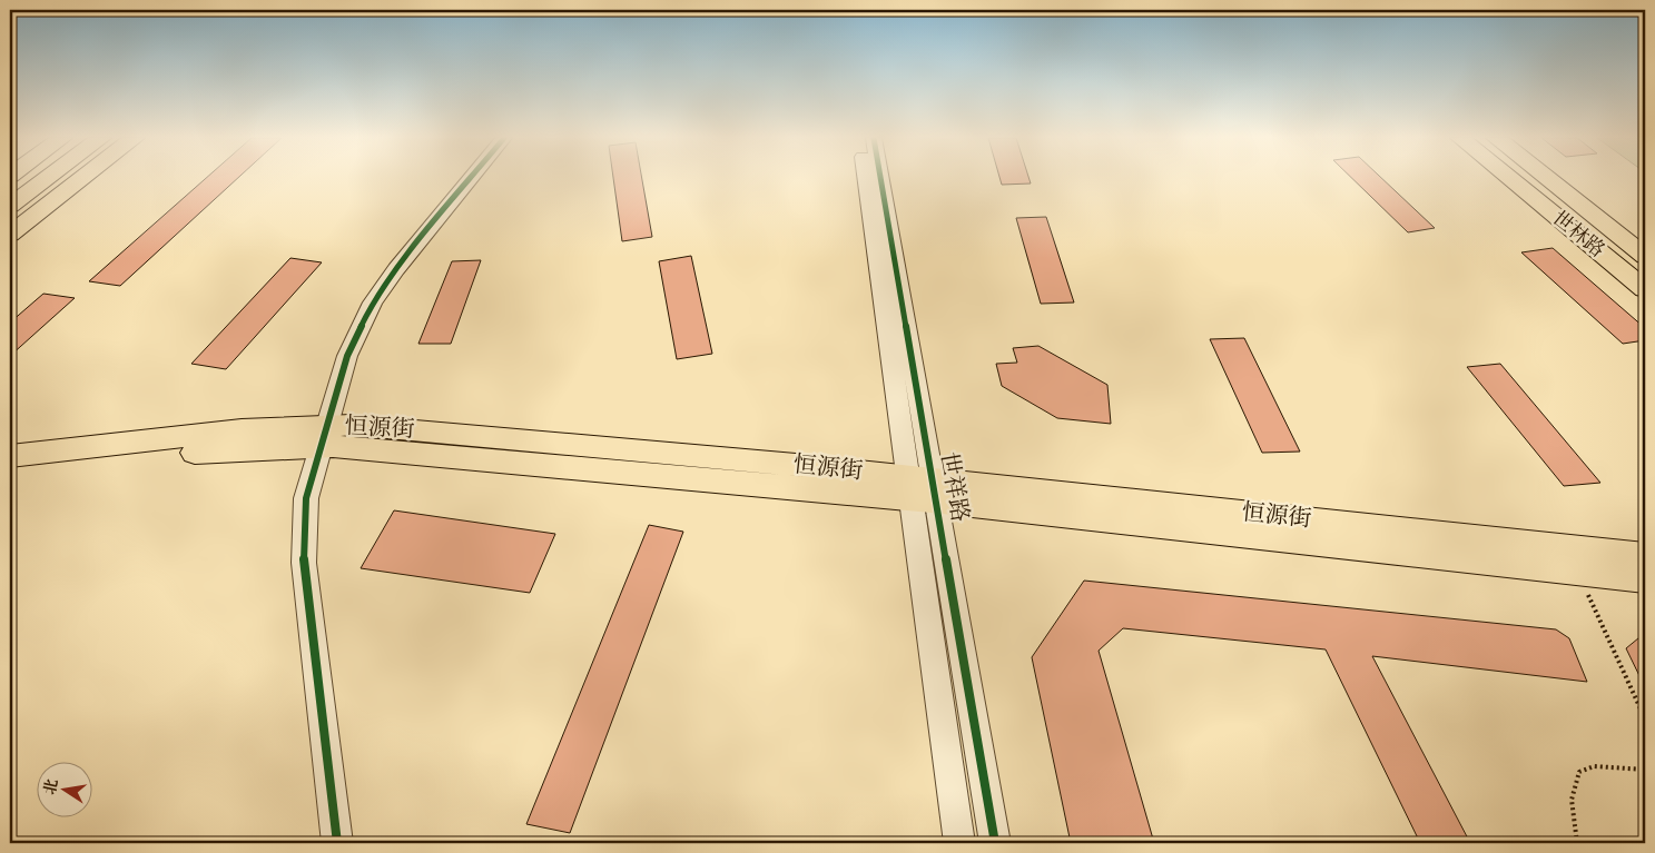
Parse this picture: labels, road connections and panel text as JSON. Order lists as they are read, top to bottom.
{
  "streets": {
    "main road": ["世林路", "恒源街"],
    "street": ["世祥路"]
  },
  "crossings": [
    ["恒源街", "世祥路"]
  ],
  "north": "left"
}
